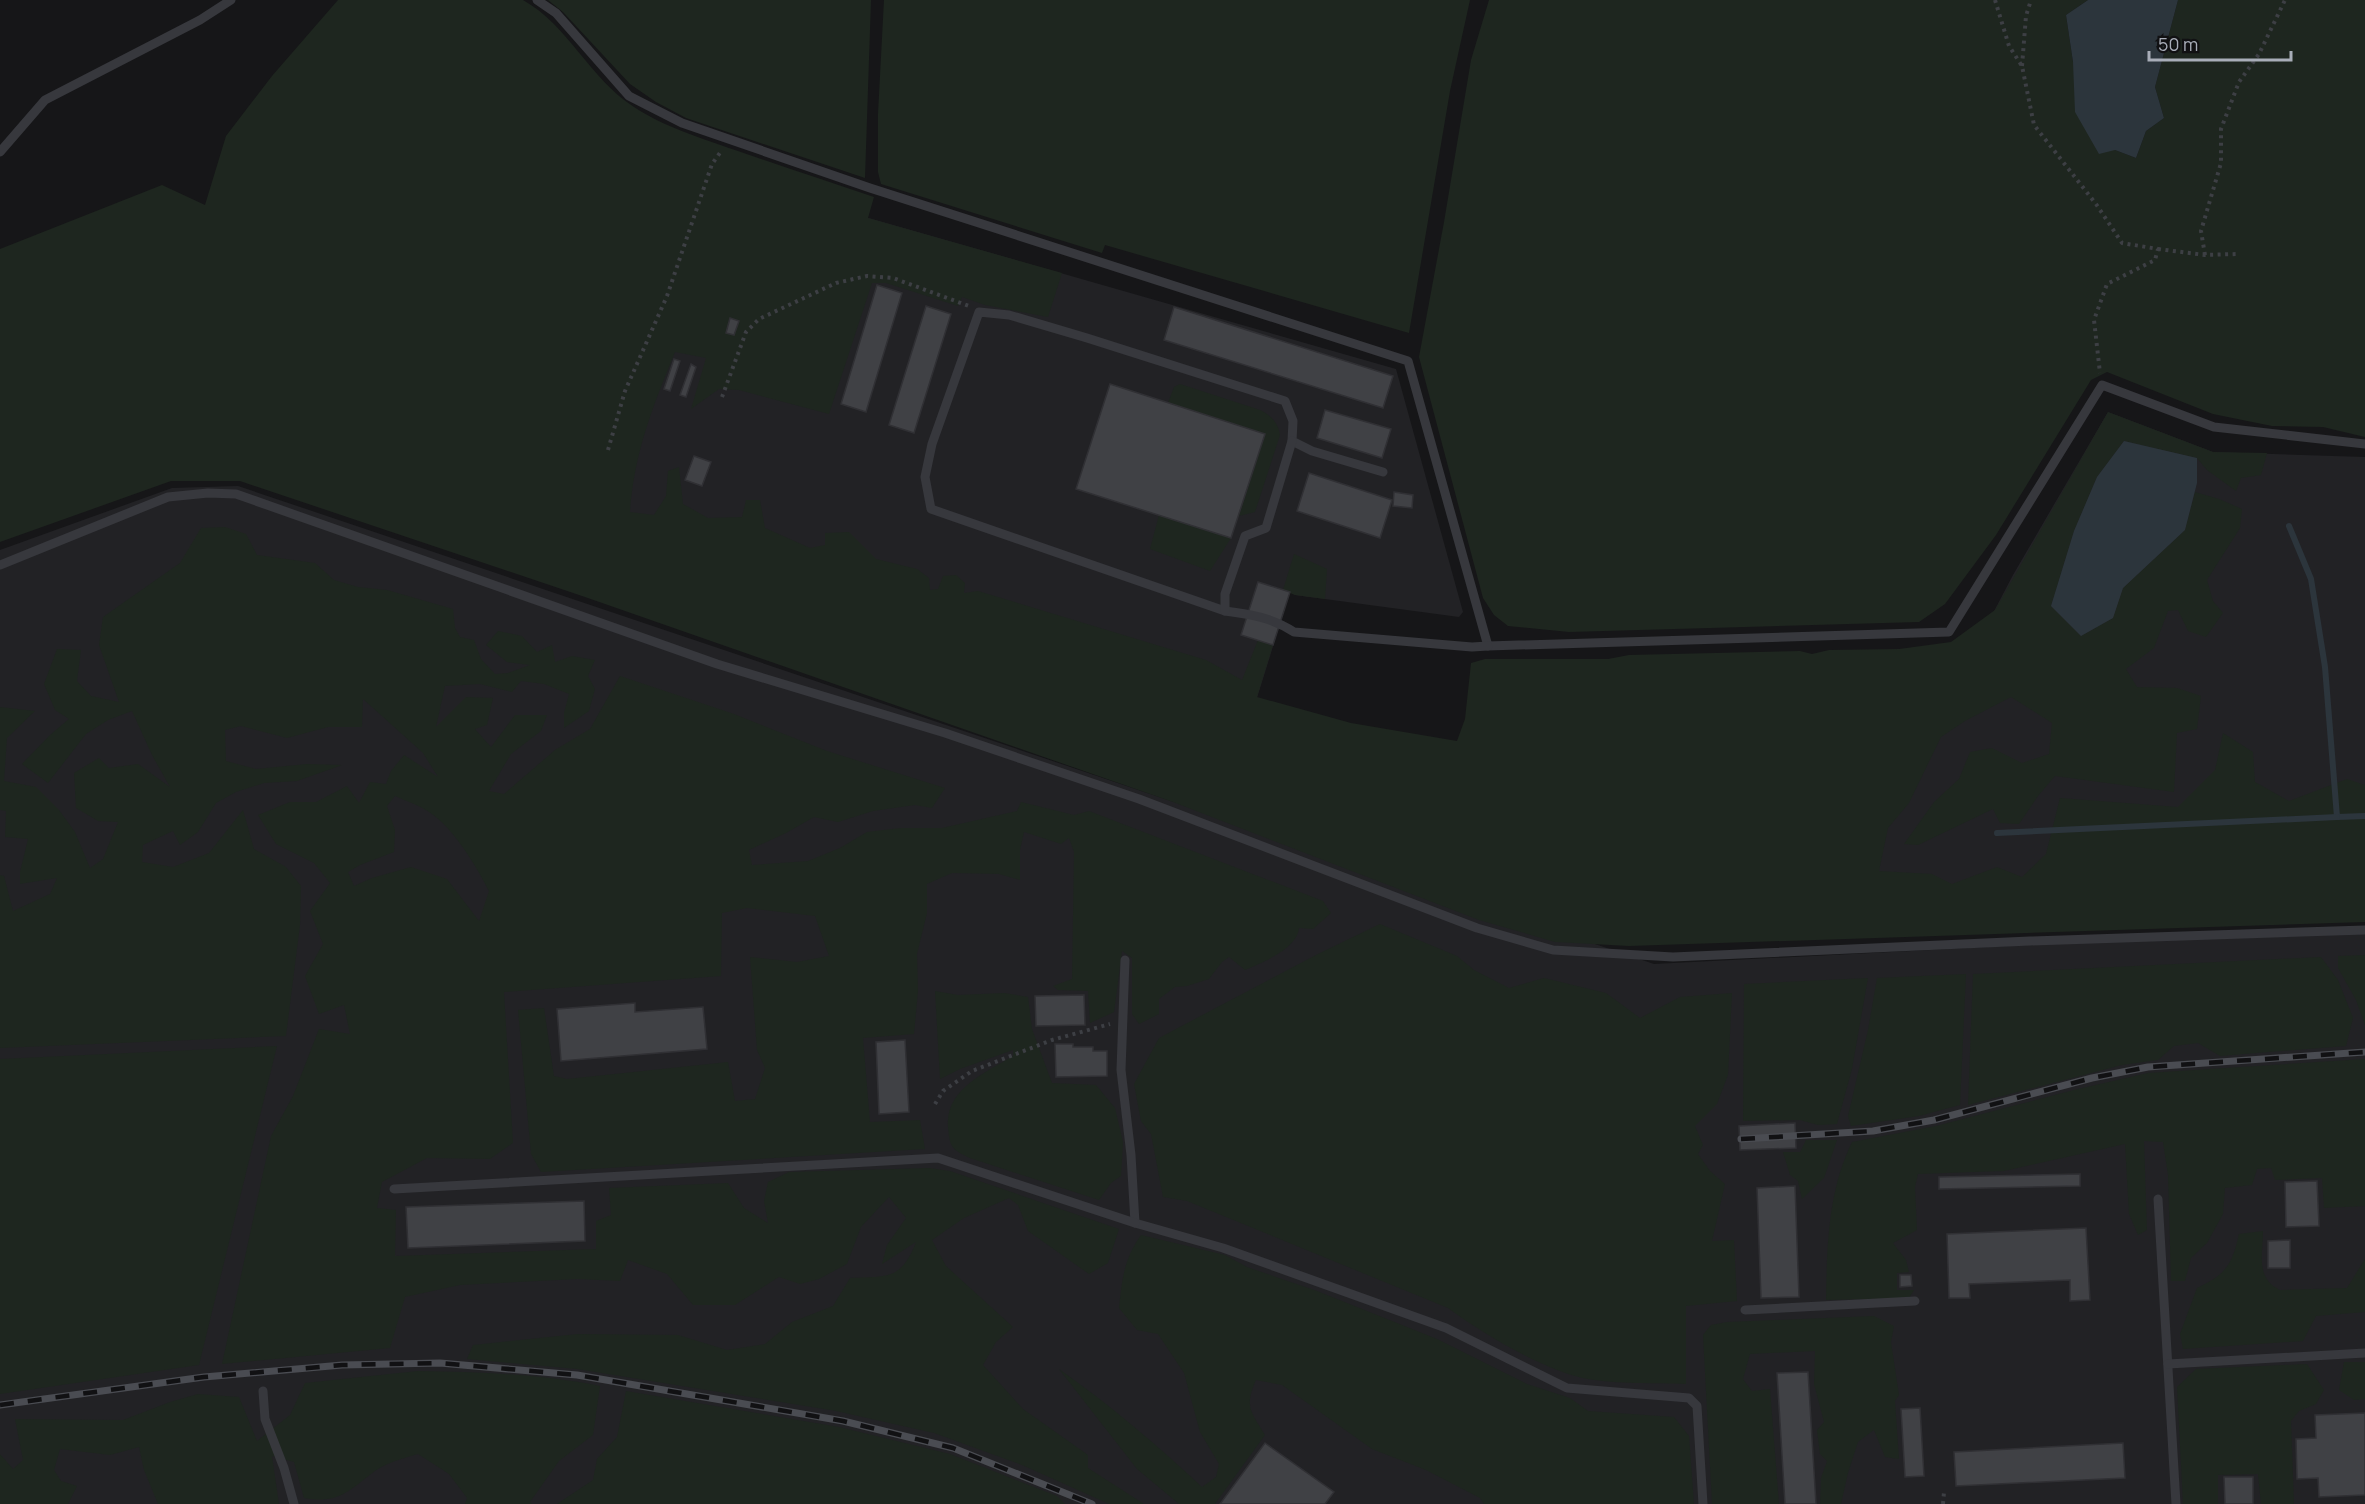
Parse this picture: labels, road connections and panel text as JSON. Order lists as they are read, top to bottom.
{
  "scale_bar": "50 m"
}
